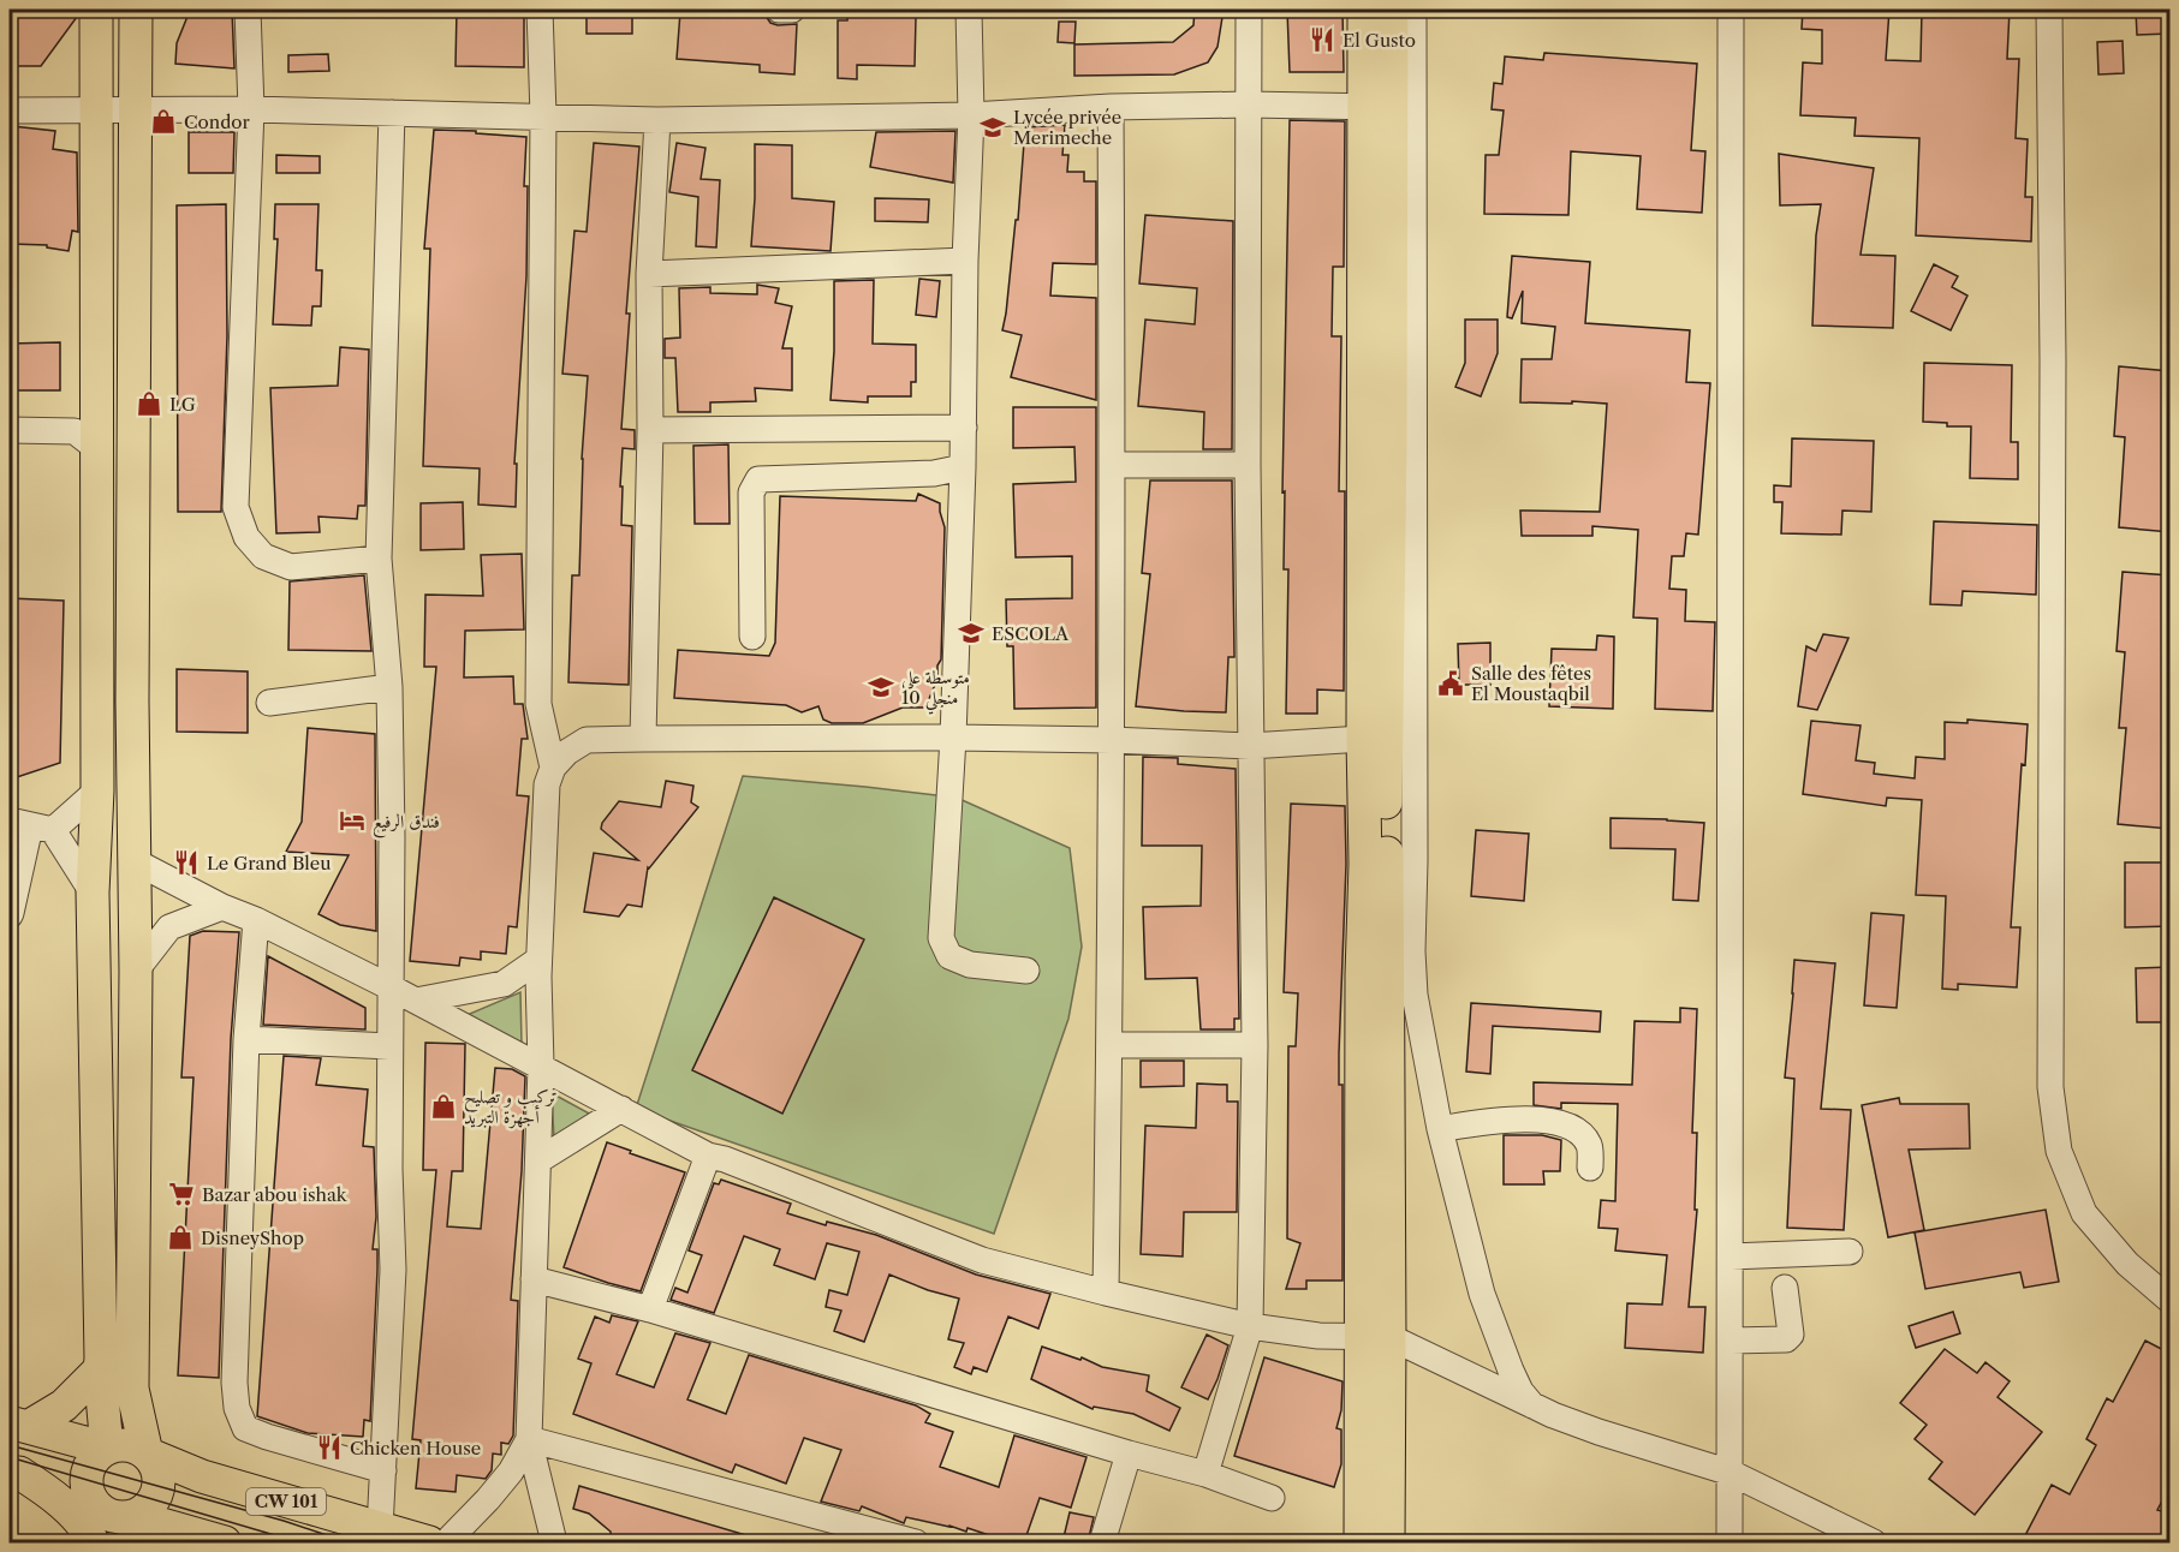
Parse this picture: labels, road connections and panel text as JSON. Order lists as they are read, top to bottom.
{
  "streets": {
    "main road": ["CW 101"]
  },
  "places": {
    "restaurant": ["El Gusto", "Le Grand Bleu", "Chicken House"],
    "shop": [
      "Condor",
      "LG",
      "تركيب و تصليح أجهزة التبريد",
      "DisneyShop"
    ],
    "school or university": ["Lycée privée Merimeche", "ESCOLA", "متوسطة علي منجلي 10"],
    "public building": ["Salle des fêtes El Moustaqbil"],
    "hotel": ["فندق الرفيع"],
    "supermarket": ["Bazar abou ishak"]
  }
}
